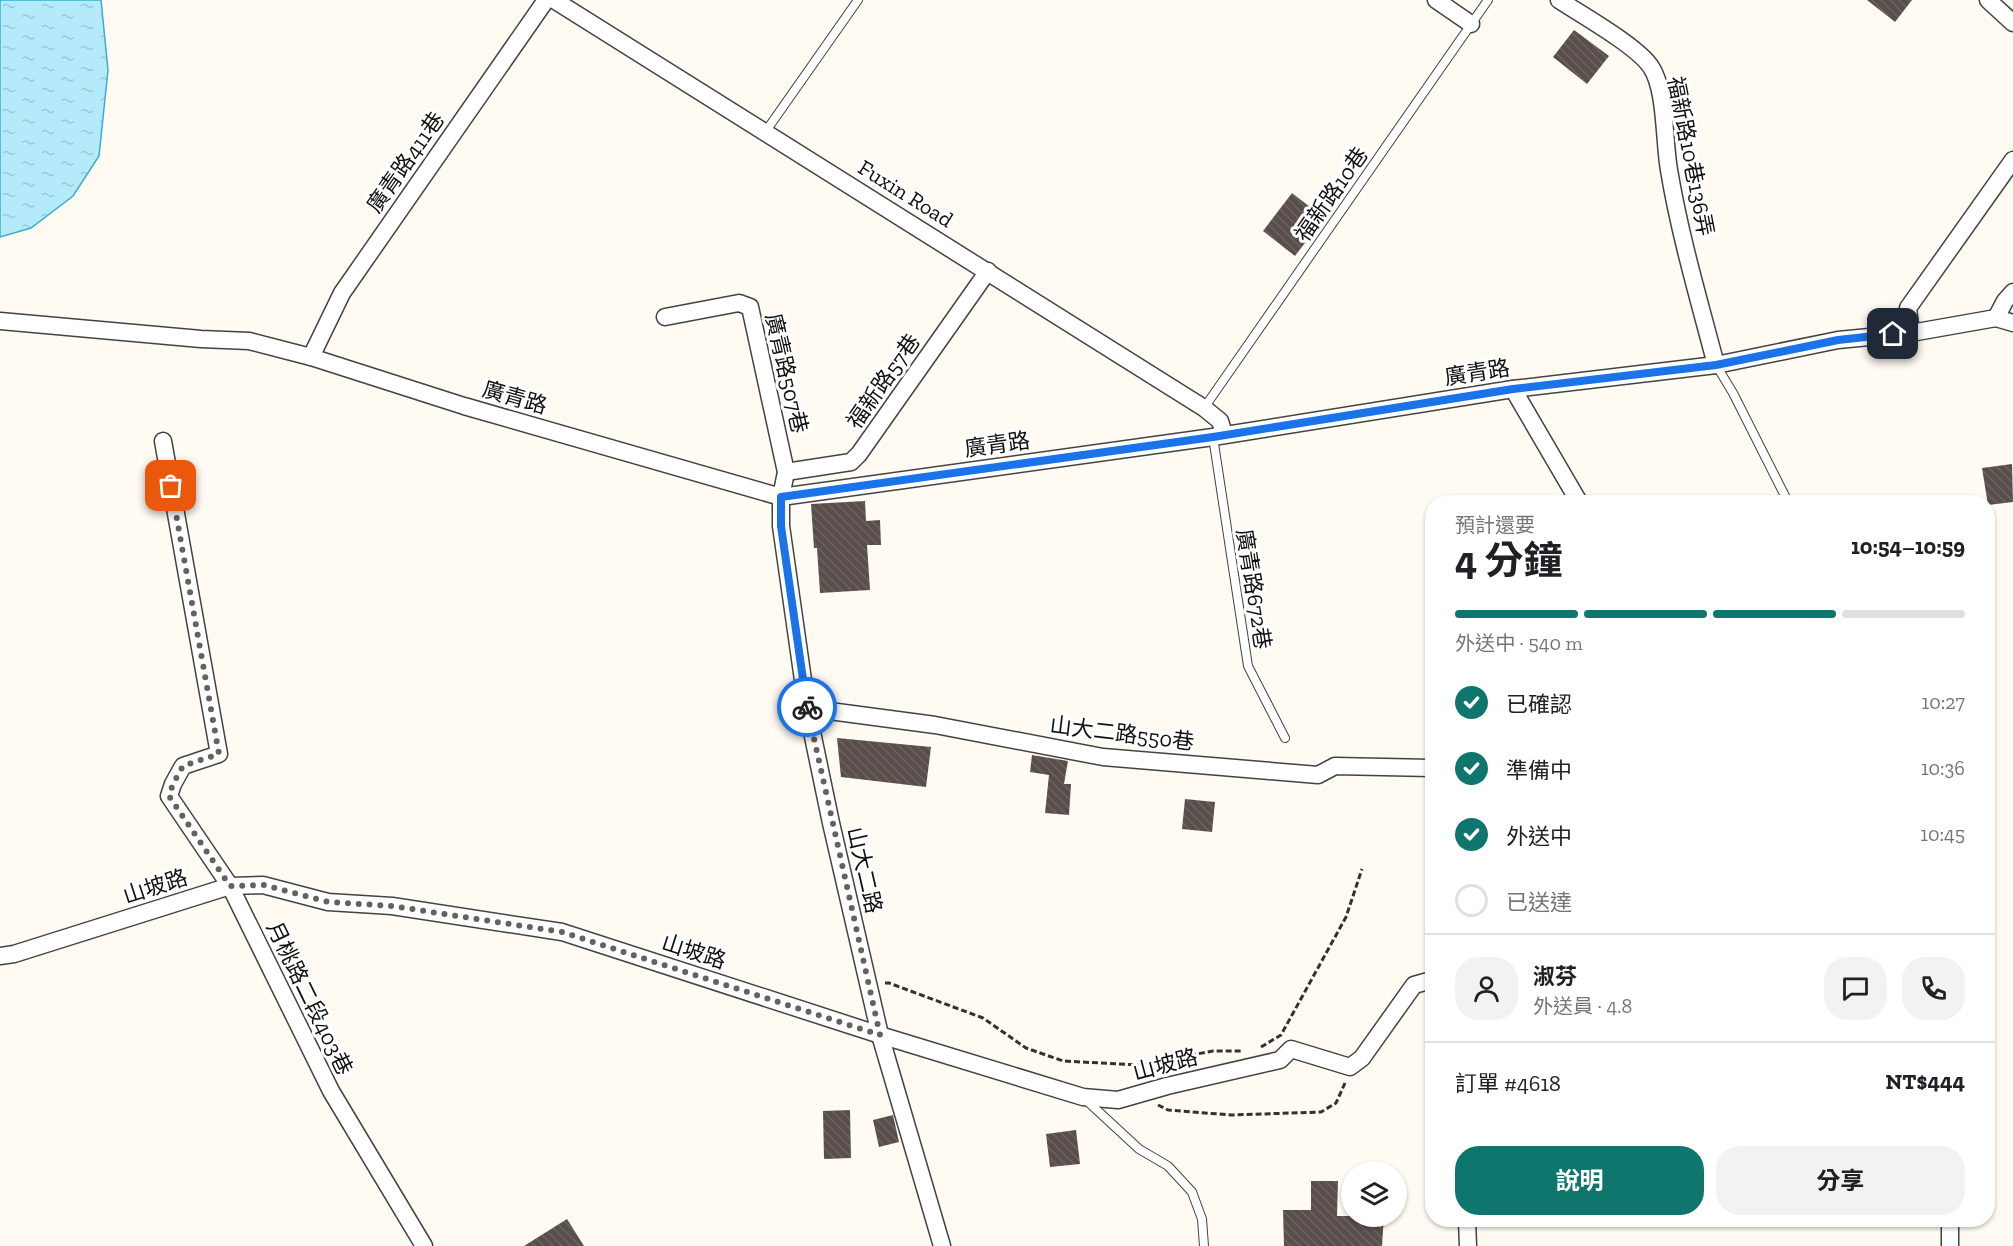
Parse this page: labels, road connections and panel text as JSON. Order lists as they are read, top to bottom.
{
  "streets": {
    "street": [
      "福新路10巷136弄",
      "廣青路411巷",
      "Fuxin Road",
      "廣青路",
      "廣青路507巷",
      "福新路57巷",
      "山大二路550巷",
      "山大二路",
      "山坡路",
      "月桃路二段403巷"
    ],
    "lane": ["福新路10巷", "廣青路672巷"]
  },
  "crossings": [
    ["福新路10巷136弄", "廣青路"],
    ["廣青路411巷", "廣青路"],
    ["Fuxin Road", "福新路10巷"],
    ["Fuxin Road", "廣青路"],
    ["Fuxin Road", "福新路57巷"],
    ["Fuxin Road", "廣青路672巷"],
    ["廣青路", "廣青路507巷"],
    ["廣青路", "廣青路672巷"],
    ["廣青路", "山大二路"],
    ["廣青路507巷", "福新路57巷"],
    ["廣青路507巷", "山大二路"],
    ["山大二路550巷", "山大二路"],
    ["山大二路", "山坡路"],
    ["山坡路", "月桃路二段403巷"]
  ],
  "page": {
    "heading": ["4 分鐘", "預計還要", "10:54–10:59"],
    "panel": [
      "淑芬",
      "外送員 · 4.8",
      "訂單 #4618",
      "NT$444"
    ],
    "bar": "外送中 · 540 m",
    "list": [
      ["已確認", "10:27"],
      ["準備中", "10:36"],
      ["外送中", "10:45"],
      "已送達"
    ],
    "buttons": ["說明", "分享"]
  }
}
